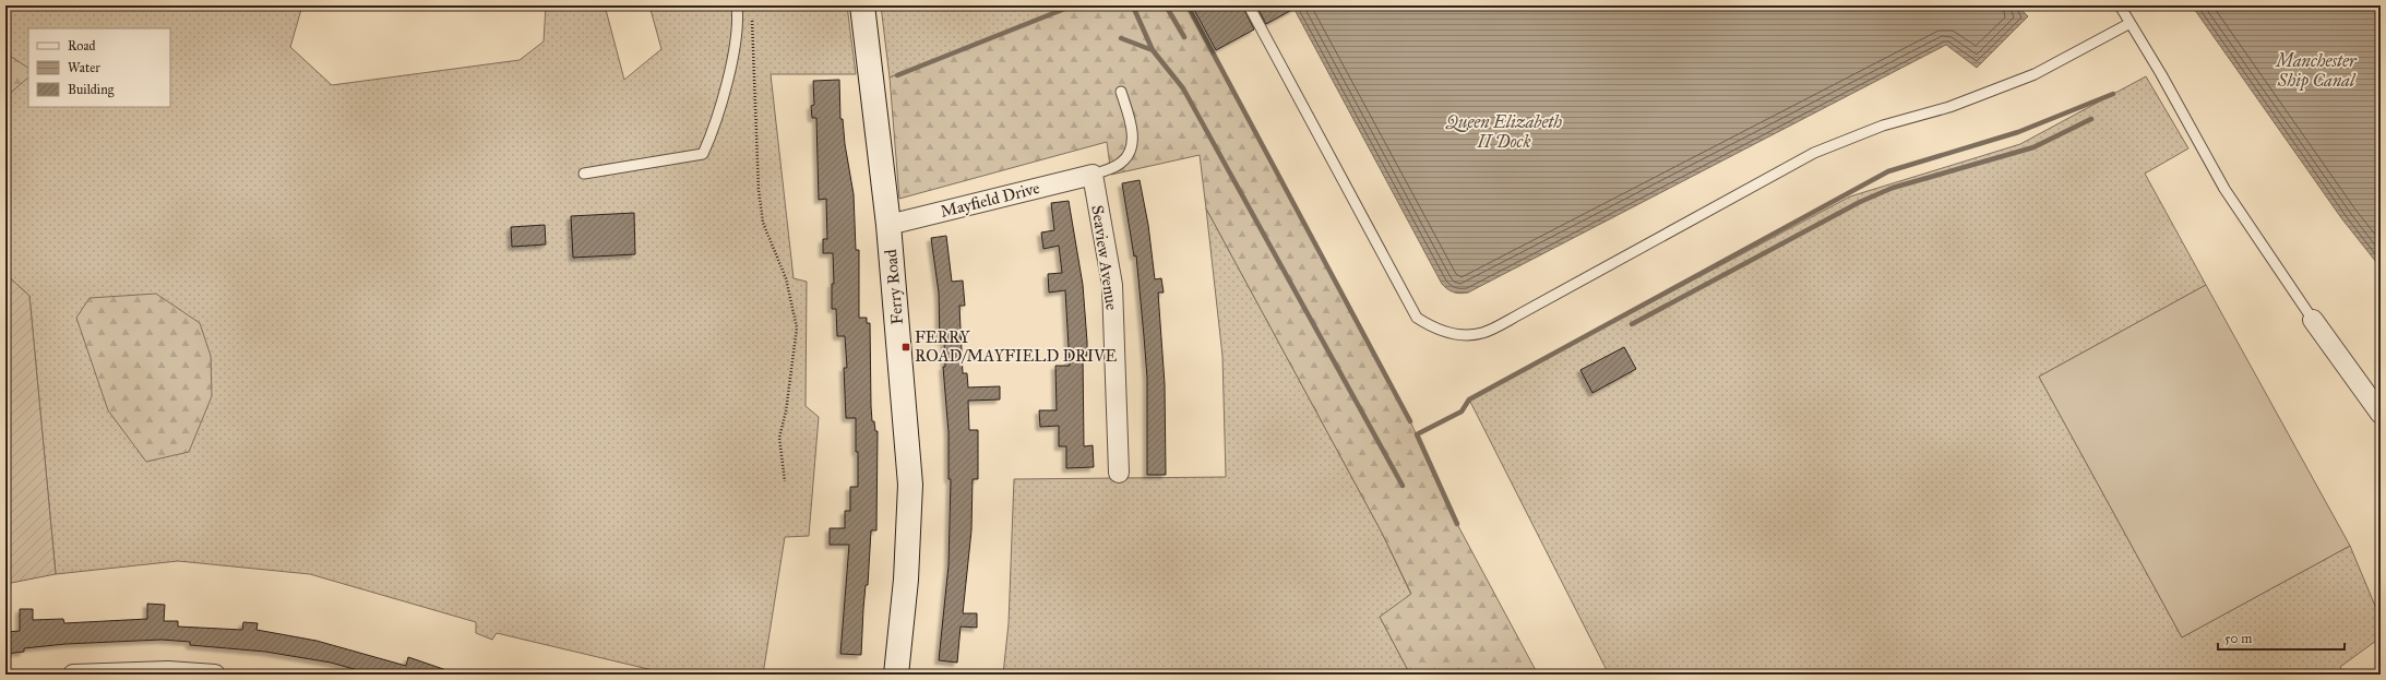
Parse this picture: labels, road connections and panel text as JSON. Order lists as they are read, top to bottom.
{
  "streets": {
    "street": ["Mayfield Drive", "Seaview Avenue", "Ferry Road"]
  },
  "crossings": [
    ["Mayfield Drive", "Seaview Avenue"],
    ["Mayfield Drive", "Ferry Road"]
  ],
  "water": ["Manchester Ship Canal", "Queen Elizabeth II Dock"],
  "places": {
    "transit": ["FERRY ROAD/MAYFIELD DRIVE"]
  },
  "legend": ["Road", "Water", "Building"],
  "scale_bar": "50 m"
}
